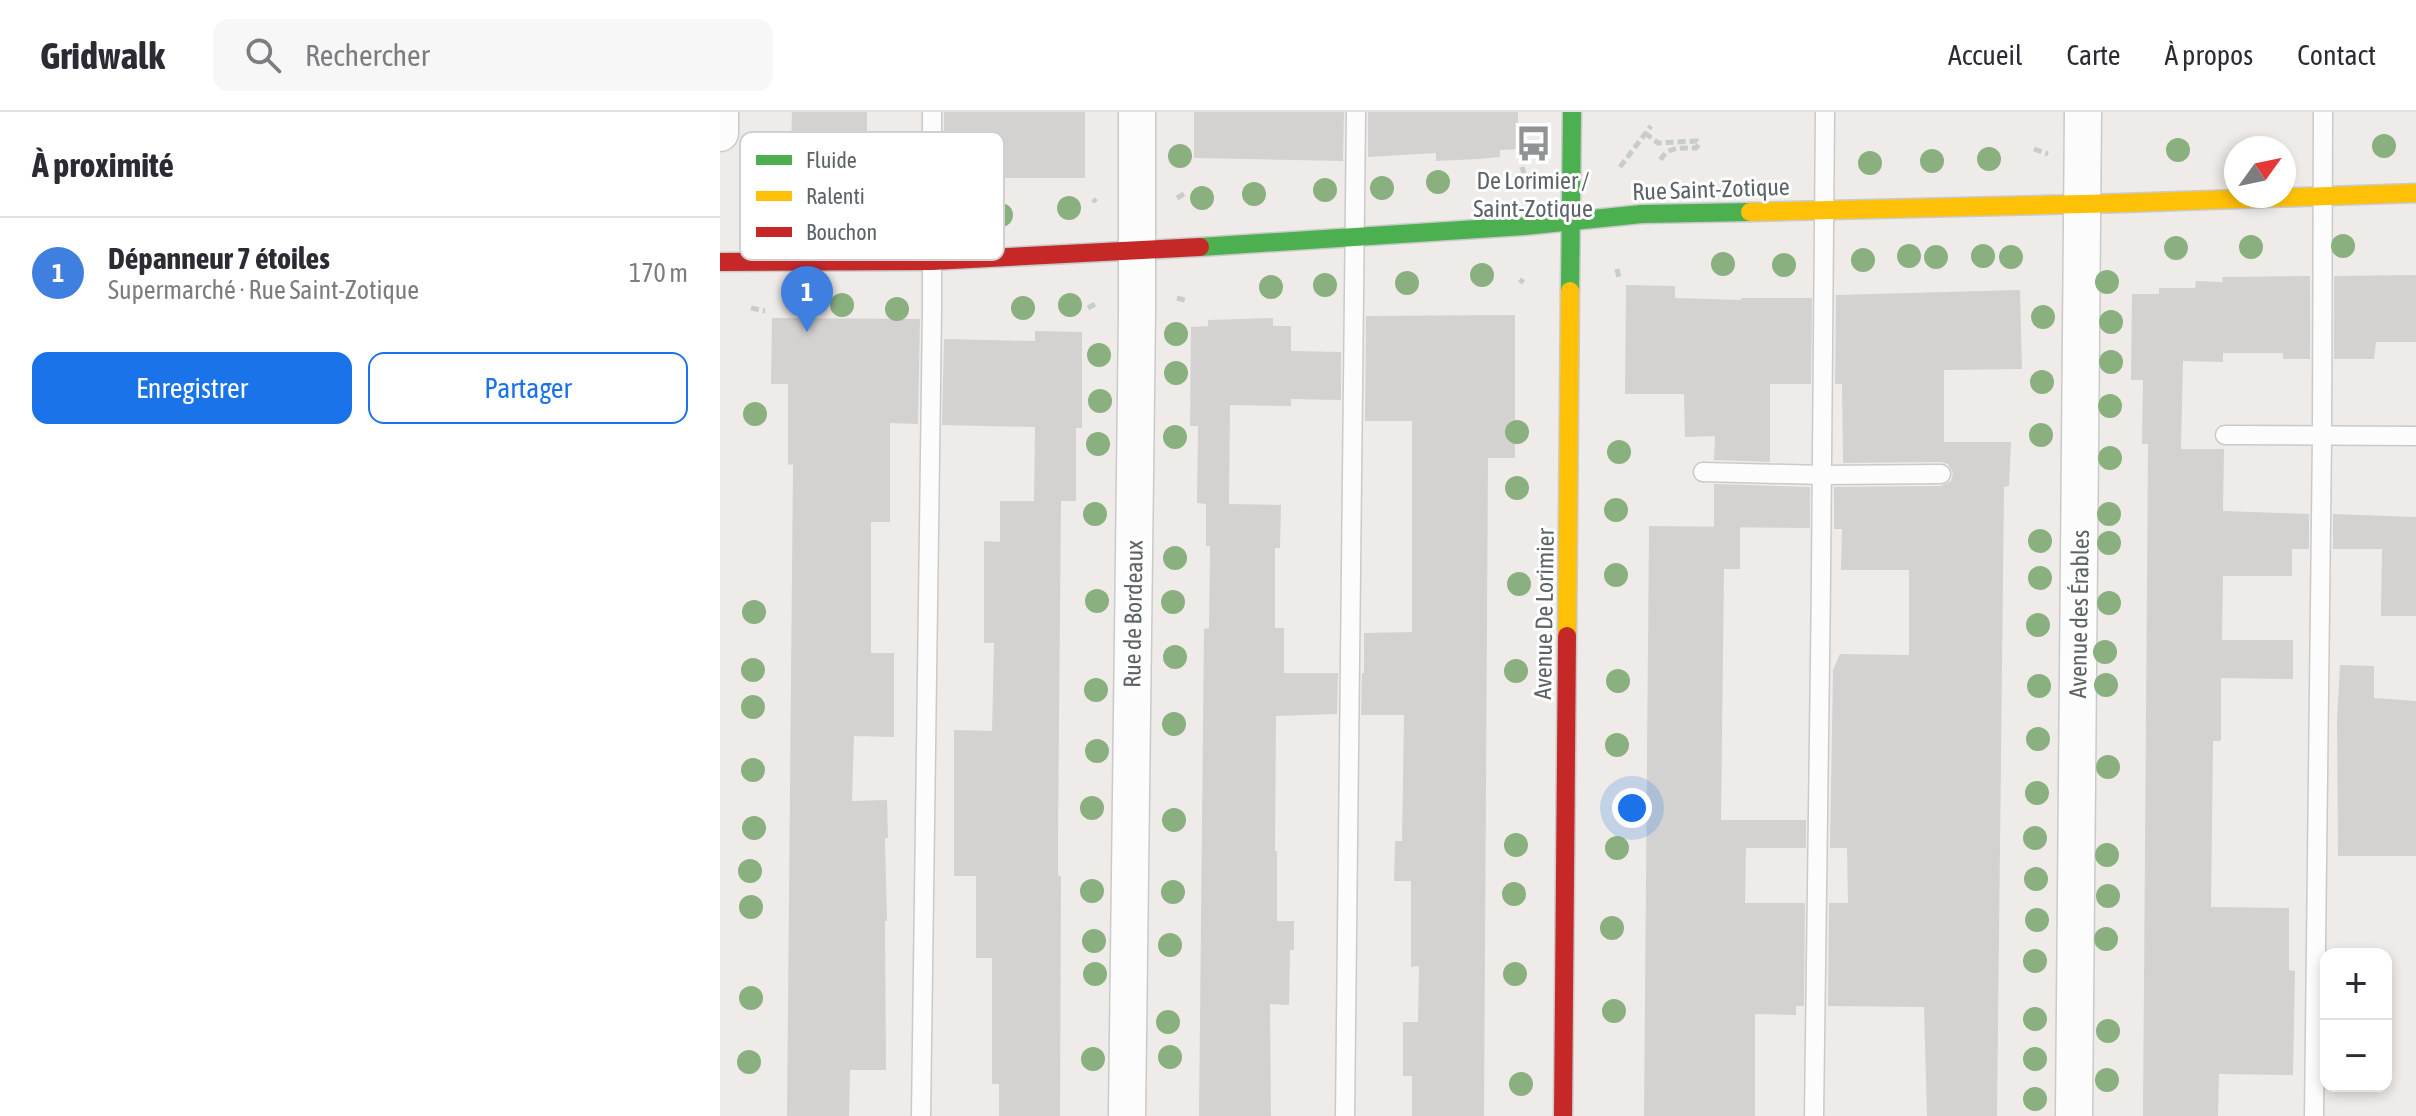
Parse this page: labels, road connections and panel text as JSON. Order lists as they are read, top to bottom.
{
  "streets": {
    "street": [
      "Rue Saint-Zotique",
      "Rue de Bordeaux",
      "Avenue De Lorimier",
      "Avenue des Érables"
    ]
  },
  "crossings": [
    ["Rue Saint-Zotique", "Rue de Bordeaux"],
    ["Rue Saint-Zotique", "Avenue De Lorimier"],
    ["Rue Saint-Zotique", "Avenue des Érables"]
  ],
  "places": {
    "bus stop": ["De Lorimier / Saint-Zotique"]
  },
  "legend": ["Fluide", "Ralenti", "Bouchon"],
  "north": "top right",
  "page": {
    "header": "Gridwalk",
    "search": "Rechercher",
    "nav": [
      "Accueil",
      "Carte",
      "À propos",
      "Contact"
    ],
    "heading": "À proximité",
    "list": [
      {
        "mark": "1",
        "name": "Dépanneur 7 étoiles",
        "note": "Supermarché · Rue Saint-Zotique",
        "value": "170 m"
      }
    ],
    "pins": "1",
    "buttons": ["Enregistrer", "Partager"],
    "map_buttons": ["+", "−"]
  }
}
